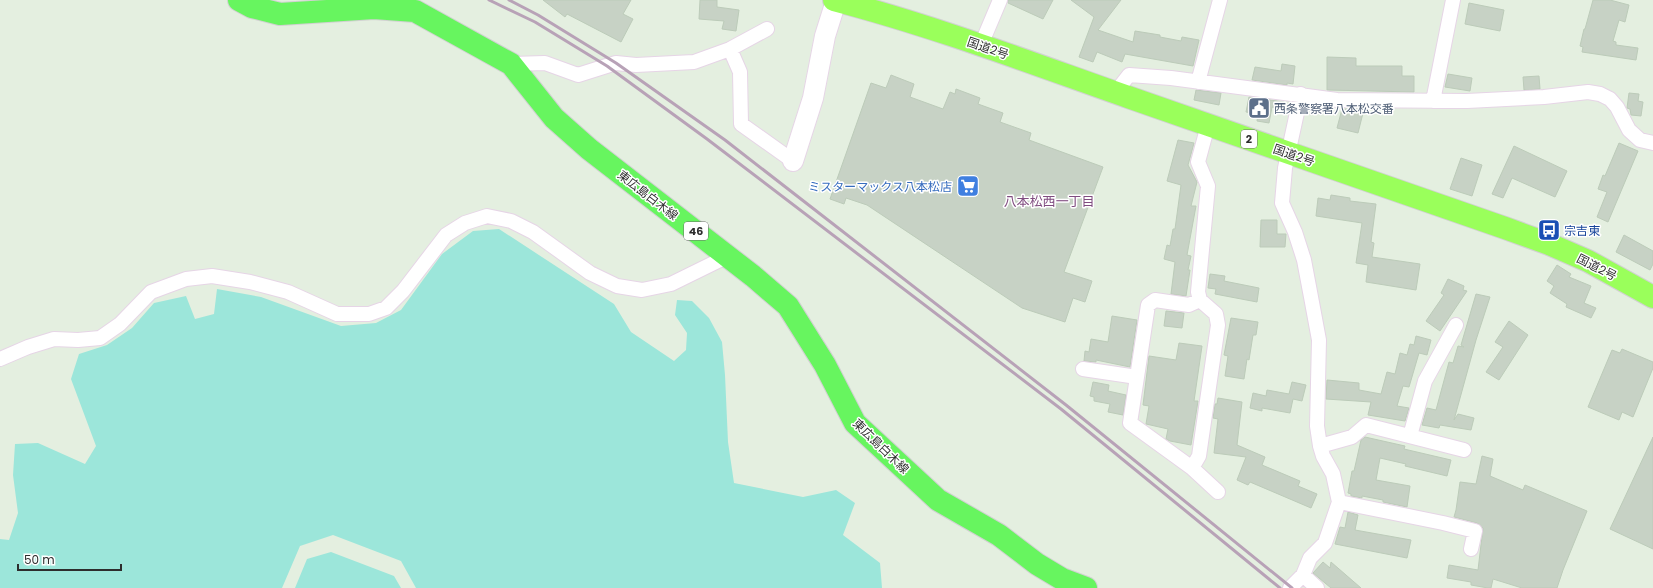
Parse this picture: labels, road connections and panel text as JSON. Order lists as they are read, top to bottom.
{
  "streets": {
    "highway": ["国道2号", "2"],
    "main road": ["東広島白木線", "46"]
  },
  "districts": ["八本松西一丁目"],
  "places": {
    "public building": ["西条警察署八本松交番"],
    "supermarket": ["ミスターマックス八本松店"],
    "bus stop": ["宗吉東"]
  },
  "scale_bar": "50 m"
}
